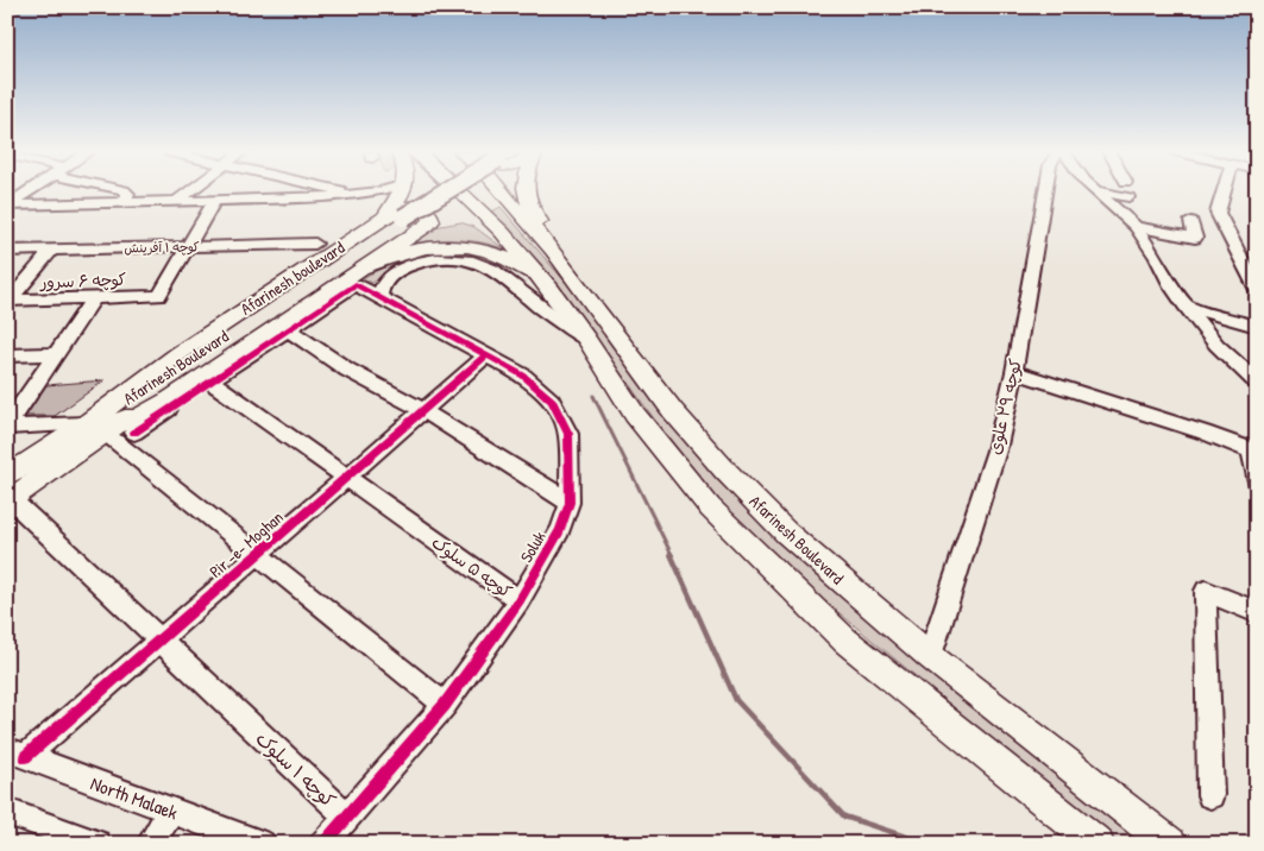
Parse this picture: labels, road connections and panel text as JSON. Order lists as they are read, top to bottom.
{
  "streets": {
    "main road": ["Afarinesh boulevard", "Afarinesh Boulevard"],
    "street": [
      "کوچه ۱ آفرینش",
      "کوچه ۶ سرور",
      "کوچه ۲۹ علوی",
      "Pir -e- Moghan",
      "Soluk",
      "کوچه ۵ سلوک",
      "کوچه ۱ سلوک",
      "North Malaek"
    ]
  },
  "crossings": [
    ["کوچه ۱ آفرینش", "کوچه ۶ سرور"],
    ["Afarinesh boulevard", "Afarinesh Boulevard"],
    ["Afarinesh Boulevard", "کوچه ۲۹ علوی"],
    ["Afarinesh Boulevard", "کوچه ۱ سلوک"],
    ["Pir -e- Moghan", "Soluk"],
    ["Pir -e- Moghan", "کوچه ۵ سلوک"],
    ["Pir -e- Moghan", "کوچه ۱ سلوک"],
    ["Pir -e- Moghan", "North Malaek"],
    ["Soluk", "کوچه ۵ سلوک"],
    ["Soluk", "کوچه ۱ سلوک"]
  ]
}
